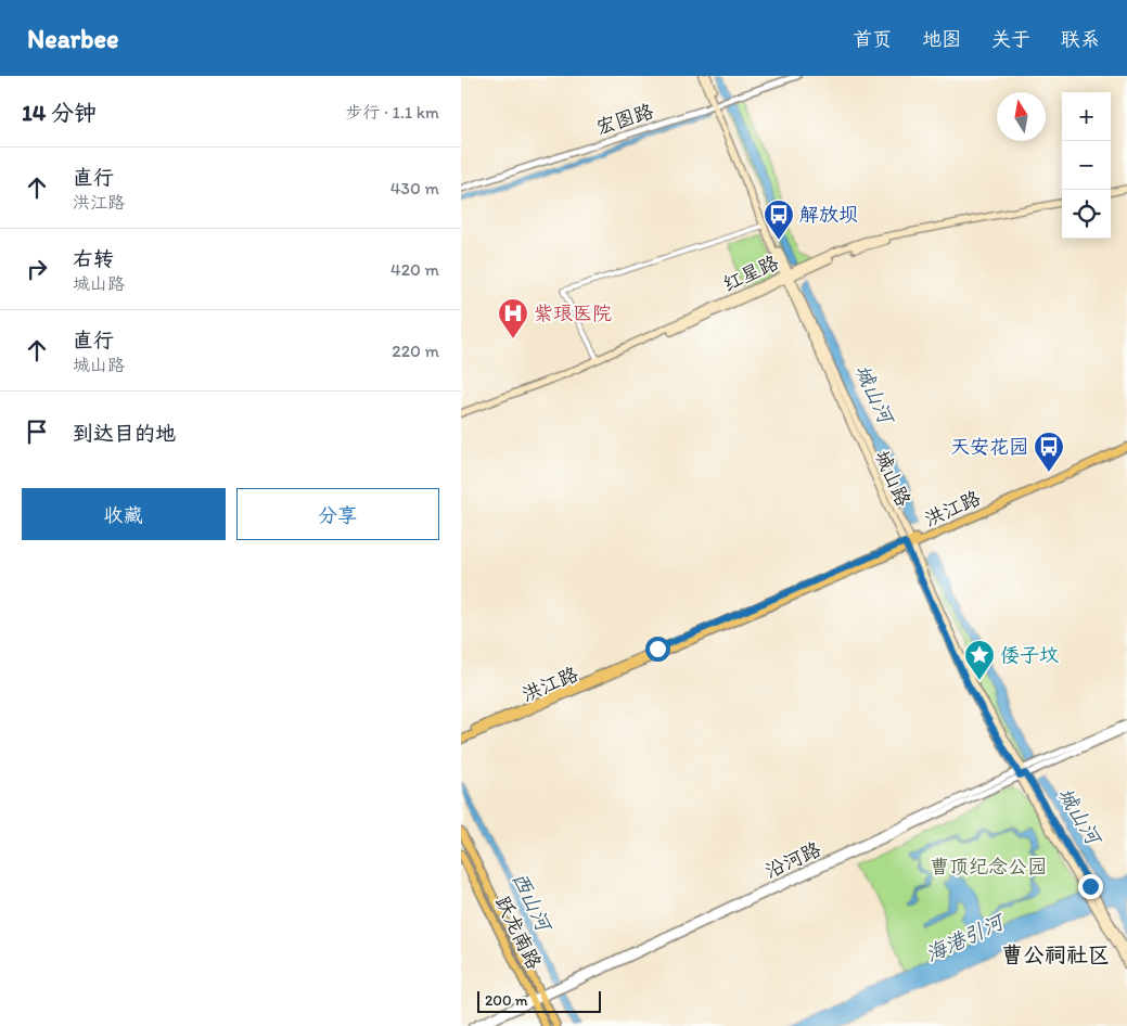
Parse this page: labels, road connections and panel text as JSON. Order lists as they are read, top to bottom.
{
  "streets": {
    "main road": [
      "红星路",
      "城山路",
      "洪江路",
      "跃龙南路"
    ],
    "street": ["宏图路", "沿河路"]
  },
  "crossings": [
    ["宏图路", "城山路"],
    ["红星路", "城山路"],
    ["城山路", "洪江路"],
    ["城山路", "沿河路"],
    ["沿河路", "跃龙南路"]
  ],
  "districts": ["曹公祠社区"],
  "water": ["城山河", "西山河", "海港引河"],
  "parks": ["曹顶纪念公园"],
  "places": {
    "bus stop": ["解放坝", "天安花园"],
    "hospital": ["紫琅医院"],
    "place": ["倭子坟"]
  },
  "scale_bar": "200 m",
  "north": "top",
  "page": {
    "header": "Nearbee",
    "nav": [
      "首页",
      "地图",
      "关于",
      "联系"
    ],
    "heading": ["14 分钟", "步行 · 1.1 km"],
    "map_buttons": ["+", "−"],
    "list": [
      ["直行", "洪江路", "430 m"],
      ["右转", "城山路", "420 m"],
      ["直行", "城山路", "220 m"],
      "到达目的地"
    ],
    "buttons": ["收藏", "分享"],
    "scale": "200 m"
  }
}
